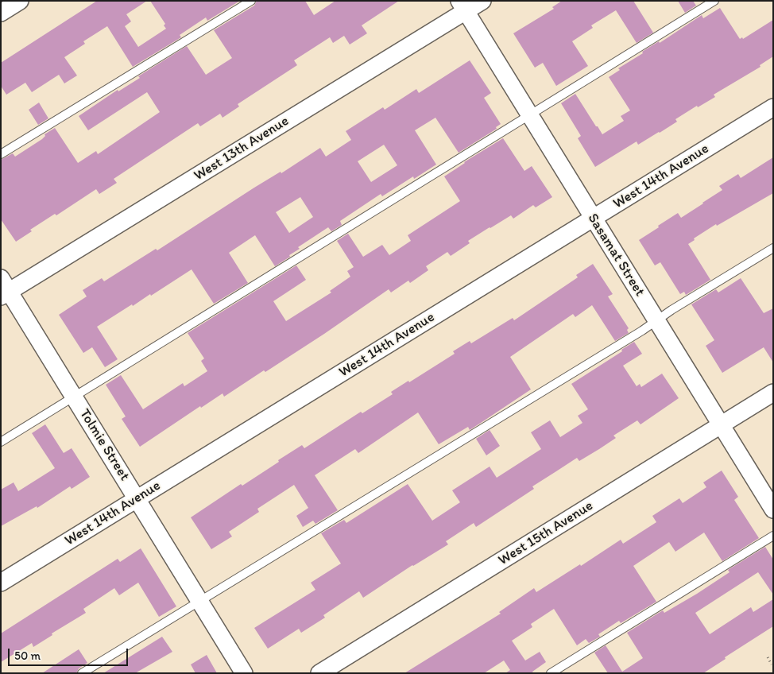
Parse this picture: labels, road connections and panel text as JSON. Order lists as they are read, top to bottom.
{
  "streets": {
    "street": [
      "West 13th Avenue",
      "West 14th Avenue",
      "Sasamat Street",
      "Tolmie Street",
      "West 15th Avenue"
    ]
  },
  "crossings": [
    ["West 13th Avenue", "Sasamat Street"],
    ["West 13th Avenue", "Tolmie Street"],
    ["West 14th Avenue", "Sasamat Street"],
    ["West 14th Avenue", "Tolmie Street"],
    ["Sasamat Street", "West 15th Avenue"]
  ],
  "scale_bar": "50 m"
}
